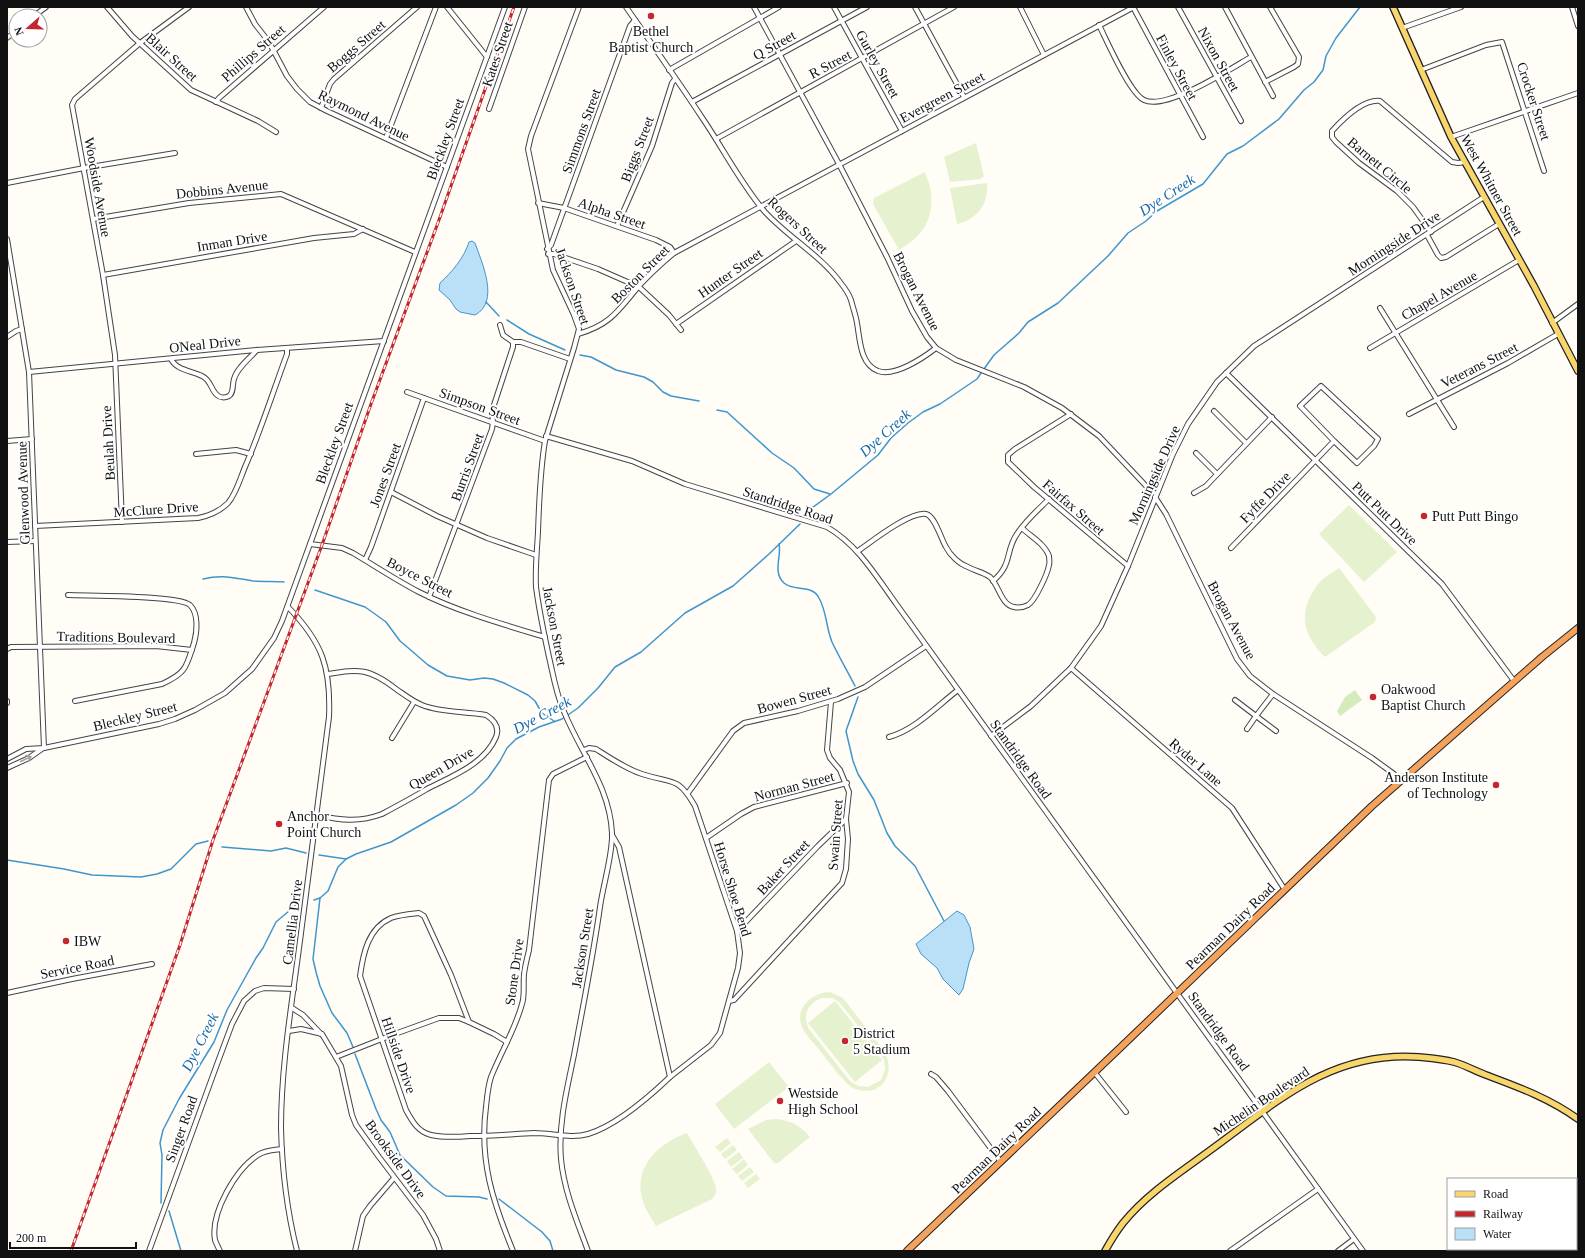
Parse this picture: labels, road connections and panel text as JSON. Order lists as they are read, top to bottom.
{
  "streets": {
    "highway": ["Pearman Dairy Road"],
    "main road": ["West Whitner Street", "Michelin Boulevard"],
    "street": [
      "Q Street",
      "Boggs Street",
      "Phillips Street",
      "Kates Street",
      "Blair Street",
      "Nixon Street",
      "R Street",
      "Gurley Street",
      "Finley Street",
      "Evergreen Street",
      "Crocker Street",
      "Raymond Avenue",
      "Simmons Street",
      "Bleckley Street",
      "Biggs Street",
      "Barnett Circle",
      "Woodside Avenue",
      "Dobbins Avenue",
      "Alpha Street",
      "Rogers Street",
      "Inman Drive",
      "Morningside Drive",
      "Hunter Street",
      "Boston Street",
      "Jackson Street",
      "Brogan Avenue",
      "Chapel Avenue",
      "ONeal Drive",
      "Veterans Street",
      "Simpson Street",
      "Beulah Drive",
      "Burris Street",
      "Jones Street",
      "Glenwood Avenue",
      "Fyffe Drive",
      "Standridge Road",
      "Fairfax Street",
      "McClure Drive",
      "Putt Putt Drive",
      "Boyce Street",
      "Traditions Boulevard",
      "Bowen Street",
      "Ryder Lane",
      "Queen Drive",
      "Norman Street",
      "Swain Street",
      "Baker Street",
      "Horse Shoe Bend",
      "Camellia Drive",
      "Service Road",
      "Stone Drive",
      "Hillside Drive",
      "Singer Road",
      "Brookside Drive"
    ]
  },
  "crossings": [
    ["Q Street", "Gurley Street"],
    ["Q Street", "Rogers Street"],
    ["Q Street", "Brogan Avenue"],
    ["Boggs Street", "Raymond Avenue"],
    ["Phillips Street", "Blair Street"],
    ["Phillips Street", "Raymond Avenue"],
    ["Blair Street", "Woodside Avenue"],
    ["R Street", "Gurley Street"],
    ["R Street", "Rogers Street"],
    ["R Street", "Brogan Avenue"],
    ["Gurley Street", "Evergreen Street"],
    ["Finley Street", "Evergreen Street"],
    ["Evergreen Street", "Rogers Street"],
    ["Evergreen Street", "Boston Street"],
    ["Evergreen Street", "Brogan Avenue"],
    ["Crocker Street", "West Whitner Street"],
    ["Raymond Avenue", "Bleckley Street"],
    ["Simmons Street", "Alpha Street"],
    ["Simmons Street", "Rogers Street"],
    ["Simmons Street", "Jackson Street"],
    ["Bleckley Street", "Dobbins Avenue"],
    ["Bleckley Street", "ONeal Drive"],
    ["Bleckley Street", "Glenwood Avenue"],
    ["Bleckley Street", "Boyce Street"],
    ["Bleckley Street", "Camellia Drive"],
    ["Biggs Street", "Alpha Street"],
    ["Biggs Street", "Rogers Street"],
    ["Barnett Circle", "West Whitner Street"],
    ["Barnett Circle", "Morningside Drive"],
    ["West Whitner Street", "Morningside Drive"],
    ["West Whitner Street", "Chapel Avenue"],
    ["West Whitner Street", "Veterans Street"],
    ["Woodside Avenue", "Dobbins Avenue"],
    ["Woodside Avenue", "Inman Drive"],
    ["Woodside Avenue", "ONeal Drive"],
    ["Woodside Avenue", "Beulah Drive"],
    ["Dobbins Avenue", "Inman Drive"],
    ["Alpha Street", "Boston Street"],
    ["Alpha Street", "Jackson Street"],
    ["Rogers Street", "Hunter Street"],
    ["Rogers Street", "Boston Street"],
    ["Rogers Street", "Brogan Avenue"],
    ["Morningside Drive", "Brogan Avenue"],
    ["Morningside Drive", "Standridge Road"],
    ["Morningside Drive", "Fairfax Street"],
    ["Morningside Drive", "Putt Putt Drive"],
    ["Morningside Drive", "Ryder Lane"],
    ["Boston Street", "Jackson Street"],
    ["Jackson Street", "Simpson Street"],
    ["Jackson Street", "Standridge Road"],
    ["Jackson Street", "Boyce Street"],
    ["Jackson Street", "Horse Shoe Bend"],
    ["Jackson Street", "Stone Drive"],
    ["Jackson Street", "Hillside Drive"],
    ["Brogan Avenue", "Fairfax Street"],
    ["Brogan Avenue", "Pearman Dairy Road"],
    ["ONeal Drive", "Beulah Drive"],
    ["ONeal Drive", "Glenwood Avenue"],
    ["ONeal Drive", "McClure Drive"],
    ["Simpson Street", "Burris Street"],
    ["Simpson Street", "Jones Street"],
    ["Beulah Drive", "McClure Drive"],
    ["Burris Street", "Boyce Street"],
    ["Jones Street", "Boyce Street"],
    ["Glenwood Avenue", "McClure Drive"],
    ["Glenwood Avenue", "Traditions Boulevard"],
    ["Fyffe Drive", "Putt Putt Drive"],
    ["Standridge Road", "Bowen Street"],
    ["Standridge Road", "Pearman Dairy Road"],
    ["Standridge Road", "Michelin Boulevard"],
    ["Putt Putt Drive", "Pearman Dairy Road"],
    ["Bowen Street", "Swain Street"],
    ["Bowen Street", "Horse Shoe Bend"],
    ["Ryder Lane", "Pearman Dairy Road"],
    ["Queen Drive", "Camellia Drive"],
    ["Norman Street", "Swain Street"],
    ["Norman Street", "Horse Shoe Bend"],
    ["Swain Street", "Baker Street"],
    ["Swain Street", "Horse Shoe Bend"],
    ["Baker Street", "Horse Shoe Bend"],
    ["Horse Shoe Bend", "Hillside Drive"],
    ["Camellia Drive", "Singer Road"],
    ["Camellia Drive", "Brookside Drive"],
    ["Stone Drive", "Hillside Drive"]
  ],
  "water": ["Dye Creek"],
  "places": [
    "Bethel Baptist Church",
    "Putt Putt Bingo",
    "Oakwood Baptist Church",
    "Anderson Institute of Technology",
    "Anchor Point Church",
    "IBW",
    "District 5 Stadium",
    "Westside High School"
  ],
  "legend": ["Road", "Railway", "Water"],
  "scale_bar": "200 m",
  "north": "left"
}
